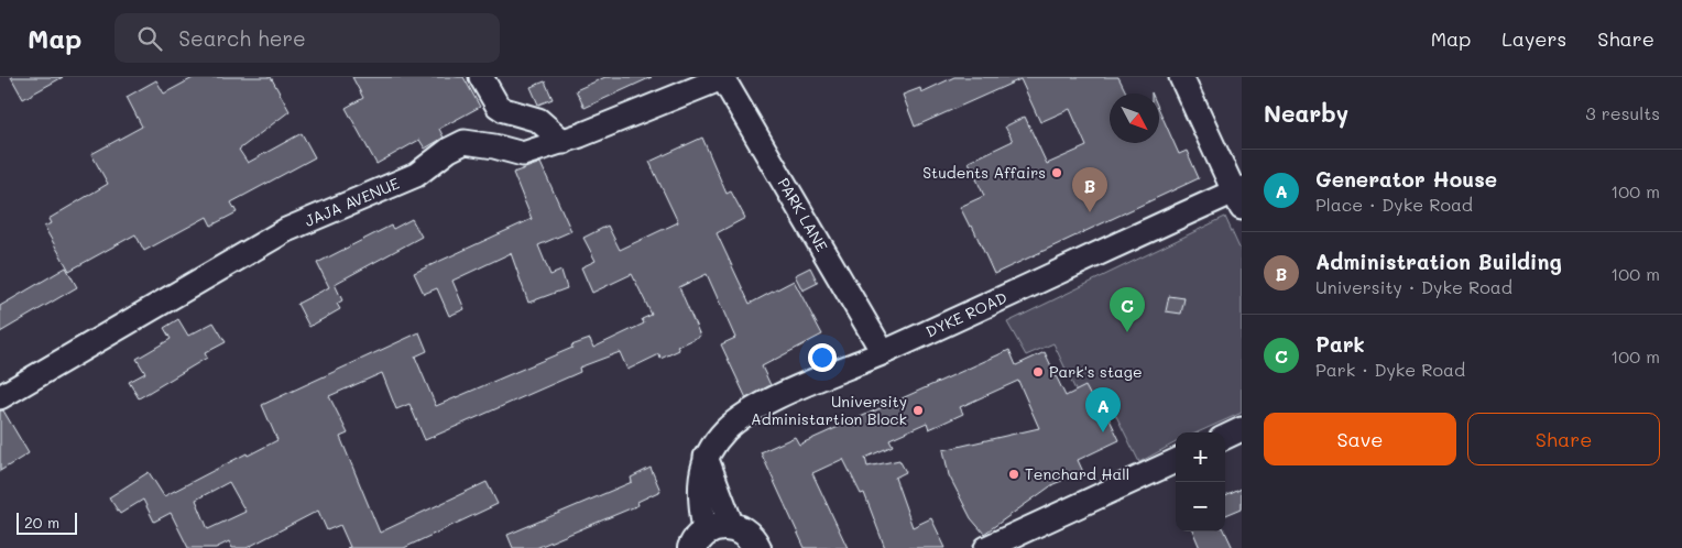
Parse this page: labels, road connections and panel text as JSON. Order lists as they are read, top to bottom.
{
  "streets": {
    "street": ["JAJA AVENUE", "PARK LANE", "DYKE ROAD"]
  },
  "crossings": [
    ["JAJA AVENUE", "PARK LANE"],
    ["PARK LANE", "DYKE ROAD"]
  ],
  "places": [
    "Students Affairs",
    "Park's stage",
    "University Administartion Block",
    "Tenchard Hall"
  ],
  "scale_bar": "20 m",
  "north": "bottom right",
  "page": {
    "header": "Map",
    "search": "Search here",
    "nav": ["Map", "Layers", "Share"],
    "heading": ["Nearby", "3 results"],
    "list": [
      {
        "mark": "A",
        "name": "Generator House",
        "note": "Place · Dyke Road",
        "value": "100 m"
      },
      {
        "mark": "B",
        "name": "Administration Building",
        "note": "University · Dyke Road",
        "value": "100 m"
      },
      {
        "mark": "C",
        "name": "Park",
        "note": "Park · Dyke Road",
        "value": "100 m"
      }
    ],
    "pins": ["B", "C", "A"],
    "buttons": ["Save", "Share"],
    "map_buttons": ["+", "−"],
    "scale": "20 m"
  }
}
